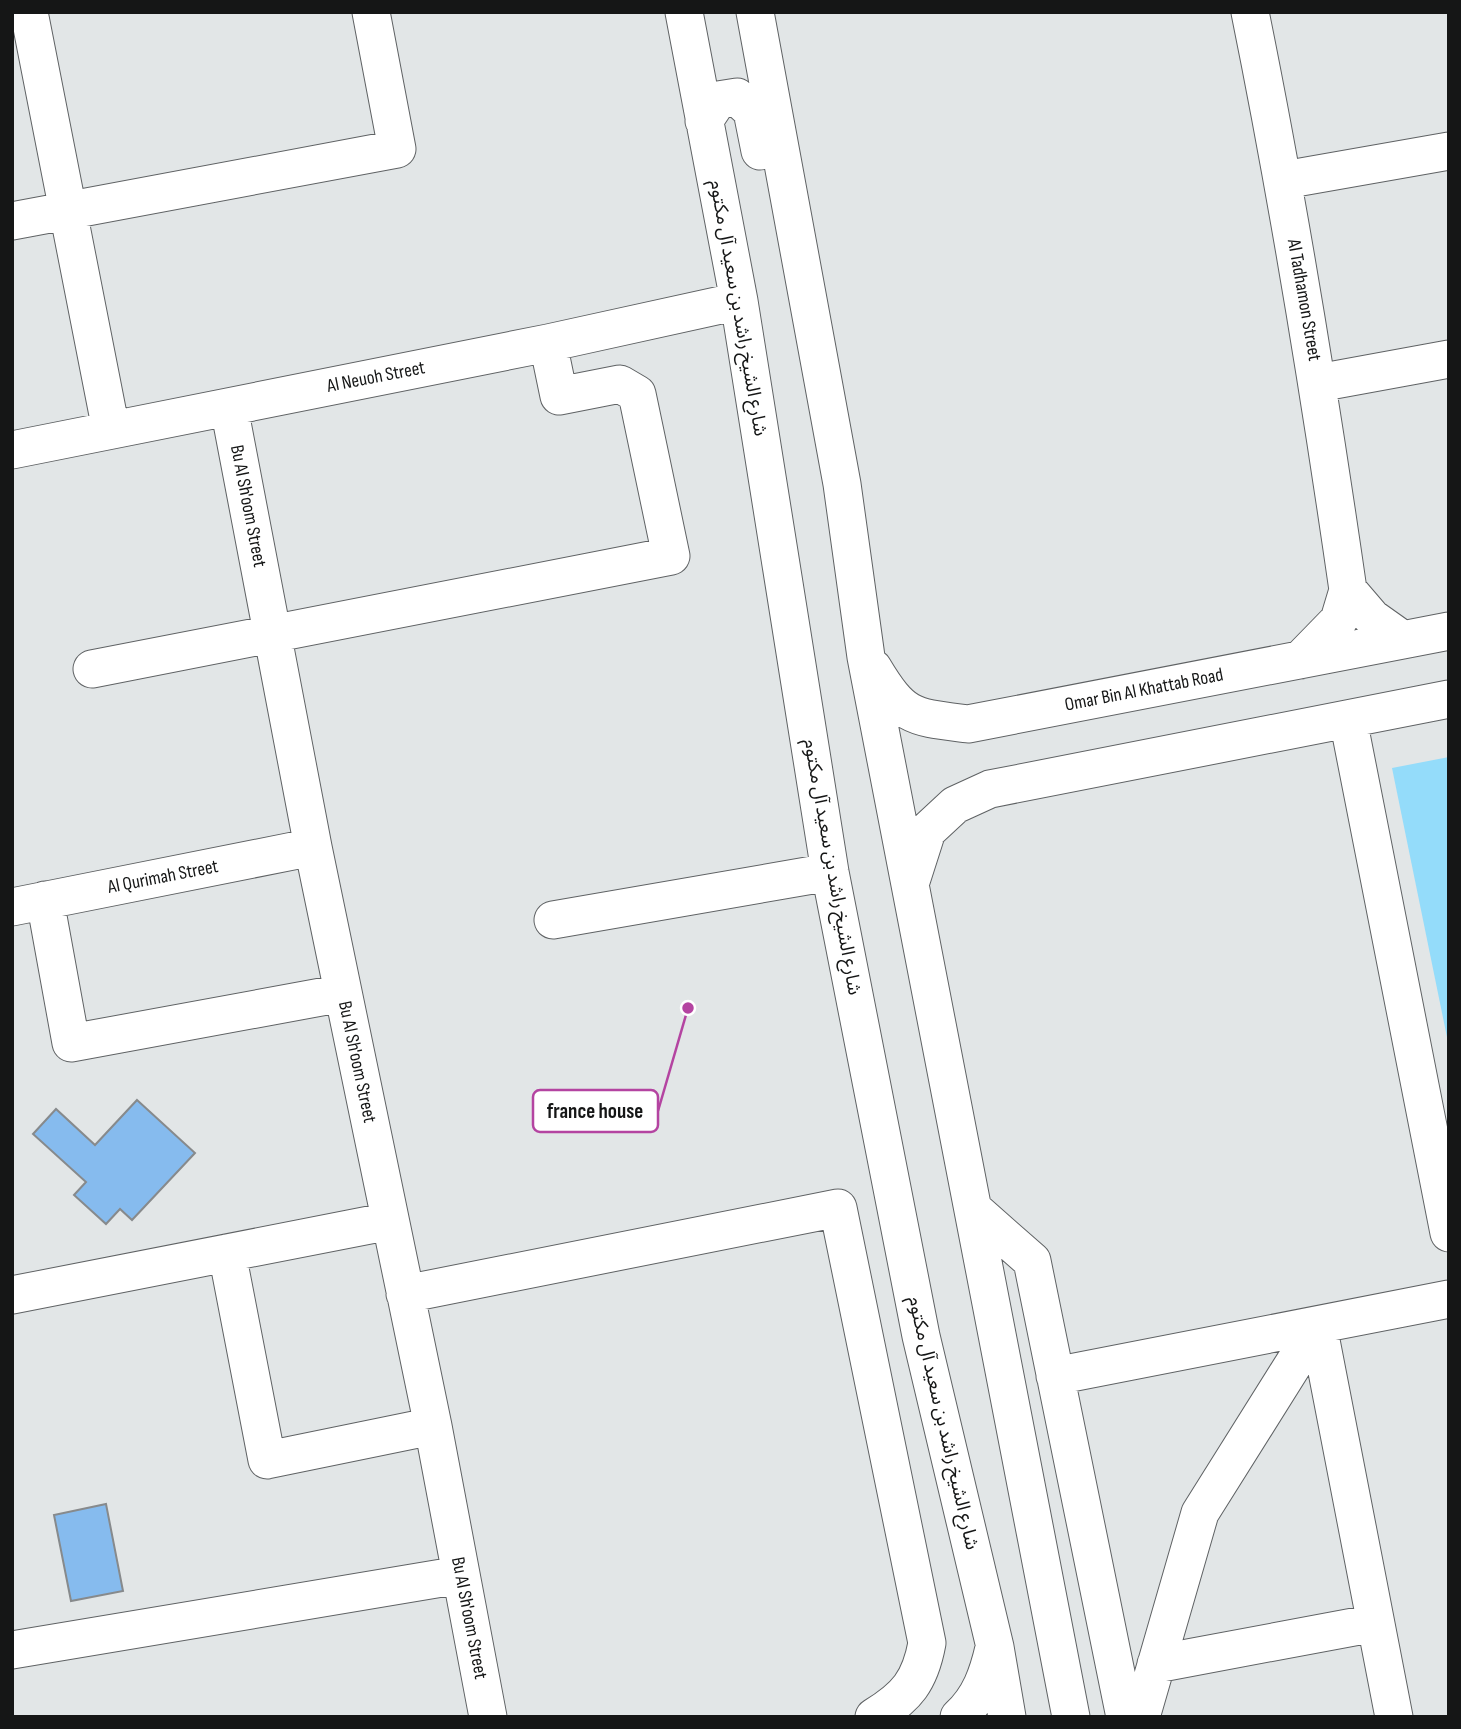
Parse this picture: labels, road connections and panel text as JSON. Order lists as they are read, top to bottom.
{
  "streets": {
    "street": [
      "Al Tadhamon Street",
      "شارع الشيخ راشد بن سعيد آل مكتوم",
      "Al Neuoh Street",
      "Bu Al Sh'oom Street",
      "Omar Bin Al Khattab Road",
      "Al Qurimah Street"
    ]
  },
  "crossings": [
    ["Al Tadhamon Street", "Omar Bin Al Khattab Road"],
    ["شارع الشيخ راشد بن سعيد آل مكتوم", "Al Neuoh Street"],
    ["Al Neuoh Street", "Bu Al Sh'oom Street"],
    ["Bu Al Sh'oom Street", "Al Qurimah Street"]
  ],
  "places": ["france house"]
}
